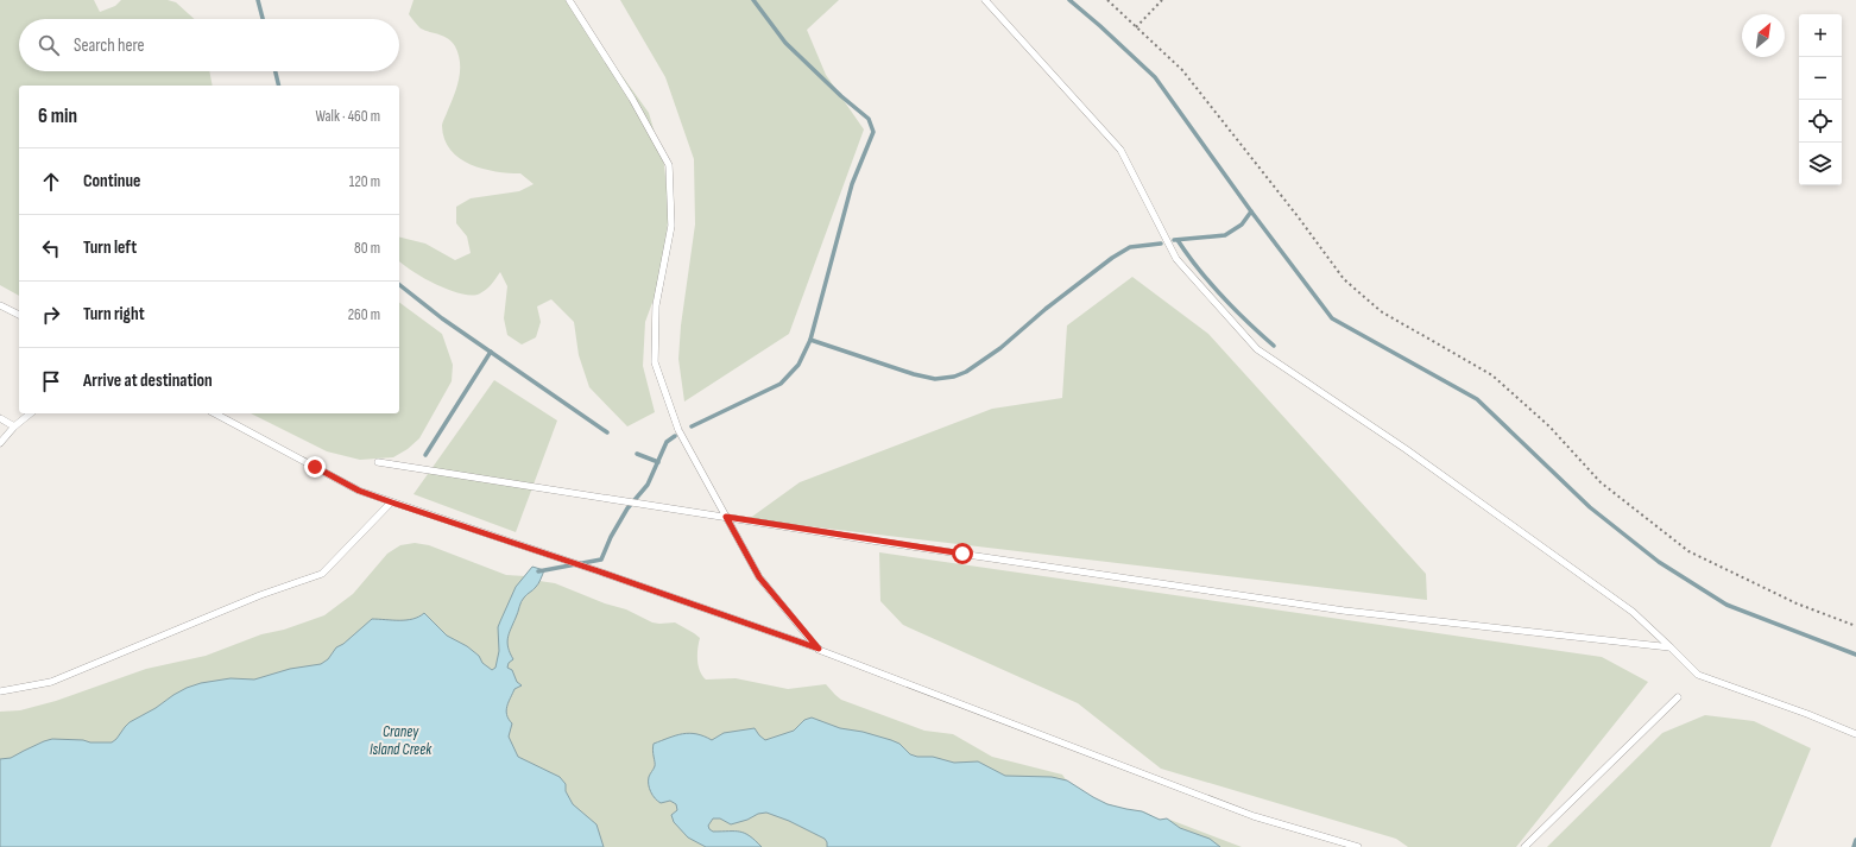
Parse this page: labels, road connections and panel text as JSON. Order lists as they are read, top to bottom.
{
  "water": ["Craney Island Creek"],
  "north": "top right",
  "page": {
    "map_buttons": ["+", "−"],
    "search": "Search here",
    "heading": ["6 min", "Walk · 460 m"],
    "list": [
      ["Continue", "120 m"],
      ["Turn left", "80 m"],
      ["Turn right", "260 m"],
      "Arrive at destination"
    ]
  }
}
